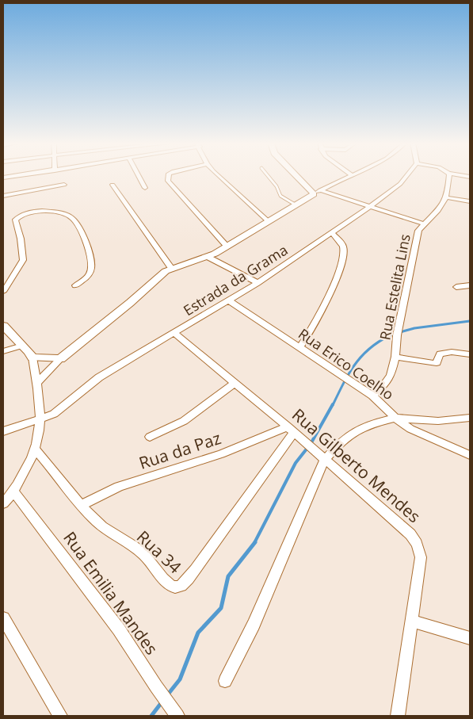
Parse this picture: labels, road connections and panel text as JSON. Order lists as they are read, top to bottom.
{
  "streets": {
    "street": [
      "Estrada da Grama",
      "Rua Estelita Lins",
      "Rua Erico Coelho",
      "Rua da Paz",
      "Rua Gilberto Mendes",
      "Rua 34",
      "Rua Emilia Mandes"
    ]
  },
  "crossings": [
    ["Estrada da Grama", "Rua Erico Coelho"],
    ["Estrada da Grama", "Rua Gilberto Mendes"],
    ["Rua Estelita Lins", "Rua Erico Coelho"],
    ["Rua da Paz", "Rua Gilberto Mendes"],
    ["Rua da Paz", "Rua 34"],
    ["Rua Gilberto Mendes", "Rua 34"]
  ]
}
